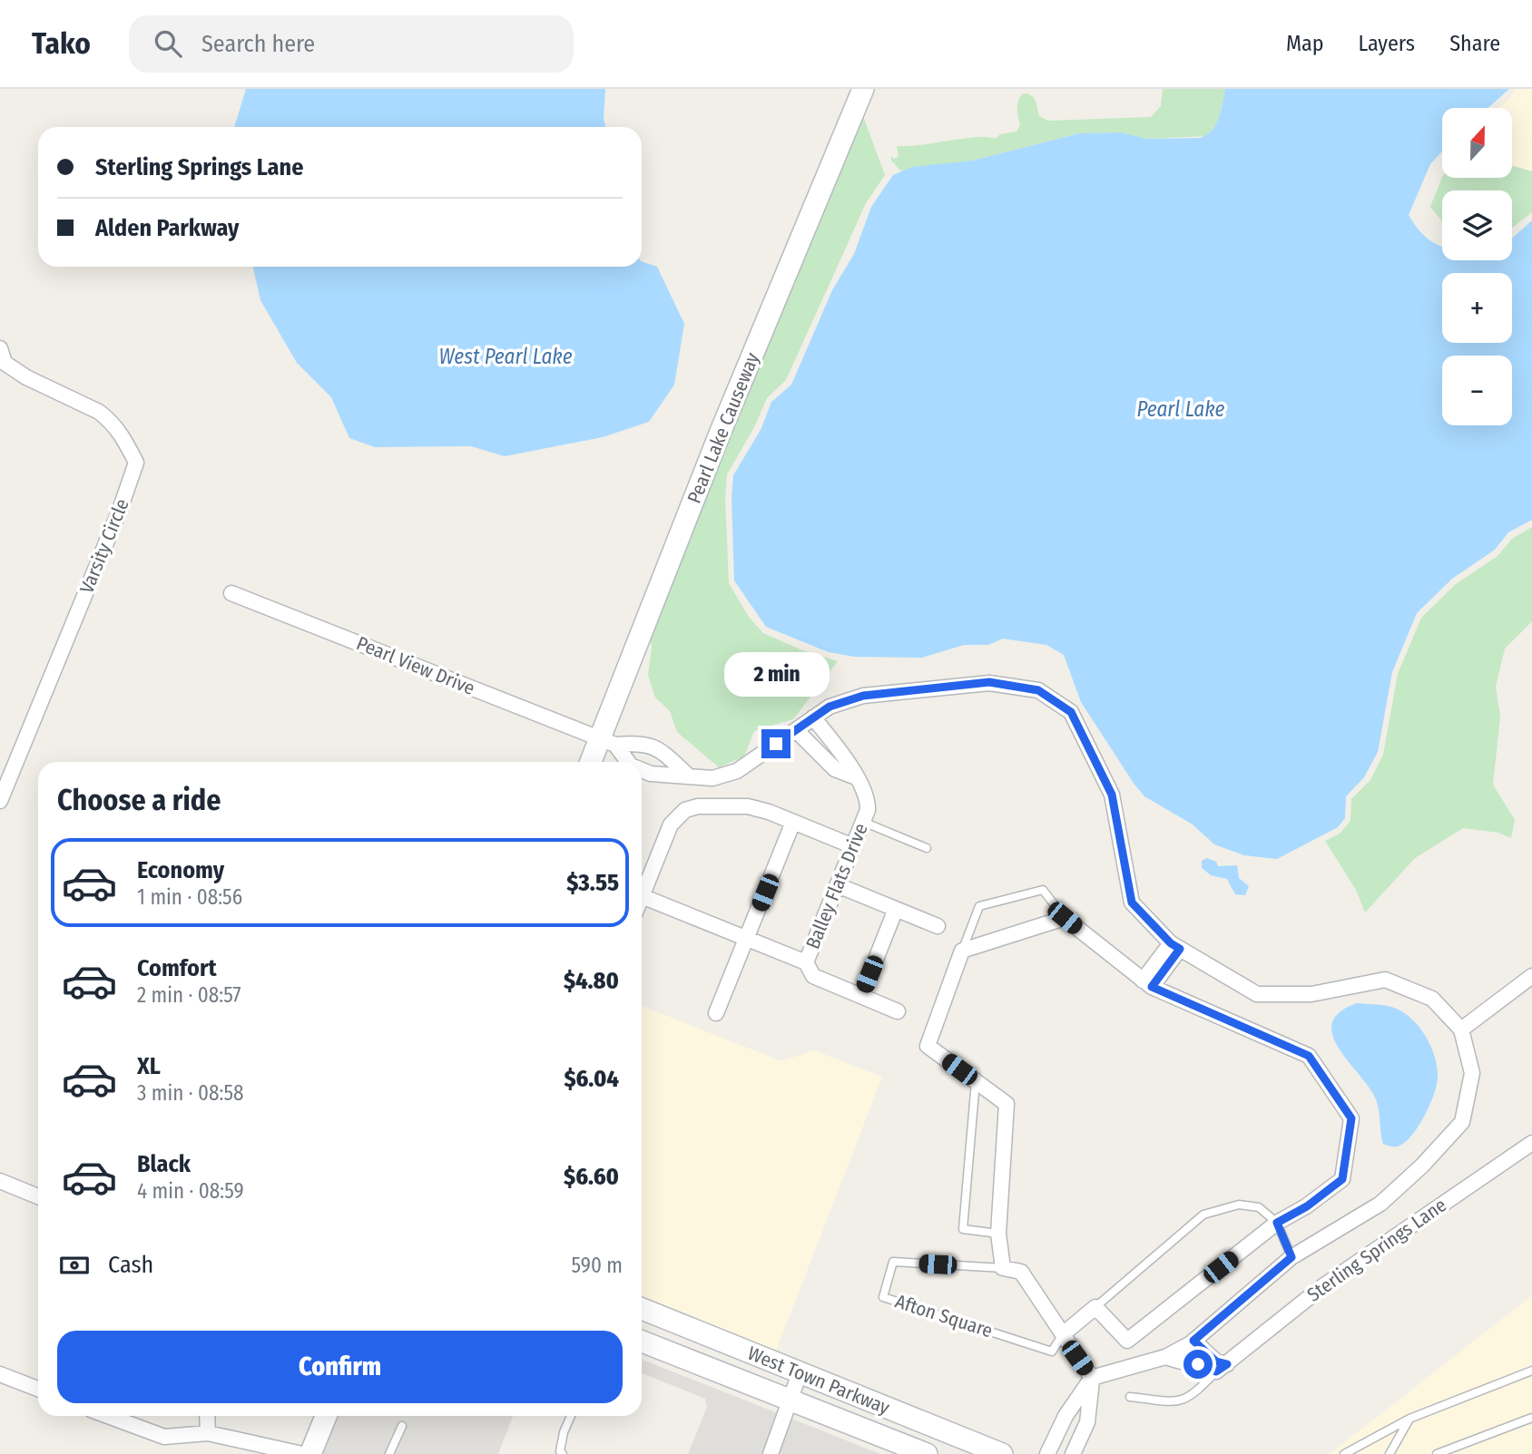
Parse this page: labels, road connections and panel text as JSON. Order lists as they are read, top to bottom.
{
  "streets": {
    "street": [
      "Pearl Lake Causeway",
      "Varsity Circle",
      "Pearl View Drive",
      "Balley Flats Drive",
      "Sterling Springs Lane",
      "Afton Square",
      "West Town Parkway"
    ]
  },
  "crossings": [
    ["Pearl Lake Causeway", "Pearl View Drive"]
  ],
  "water": ["West Pearl Lake", "Pearl Lake"],
  "north": "top",
  "page": {
    "header": "Tako",
    "search": "Search here",
    "nav": ["Map", "Layers", "Share"],
    "map_buttons": ["+", "−"],
    "banner": ["Sterling Springs Lane", "Alden Parkway"],
    "bubble": "2 min",
    "heading": "Choose a ride",
    "list": [
      {
        "name": "Economy",
        "note": "1 min · 08:56",
        "value": "$3.55"
      },
      {
        "name": "Comfort",
        "note": "2 min · 08:57",
        "value": "$4.80"
      },
      {
        "name": "XL",
        "note": "3 min · 08:58",
        "value": "$6.04"
      },
      {
        "name": "Black",
        "note": "4 min · 08:59",
        "value": "$6.60"
      }
    ],
    "pay": ["Cash", "590 m"],
    "buttons": "Confirm"
  }
}
